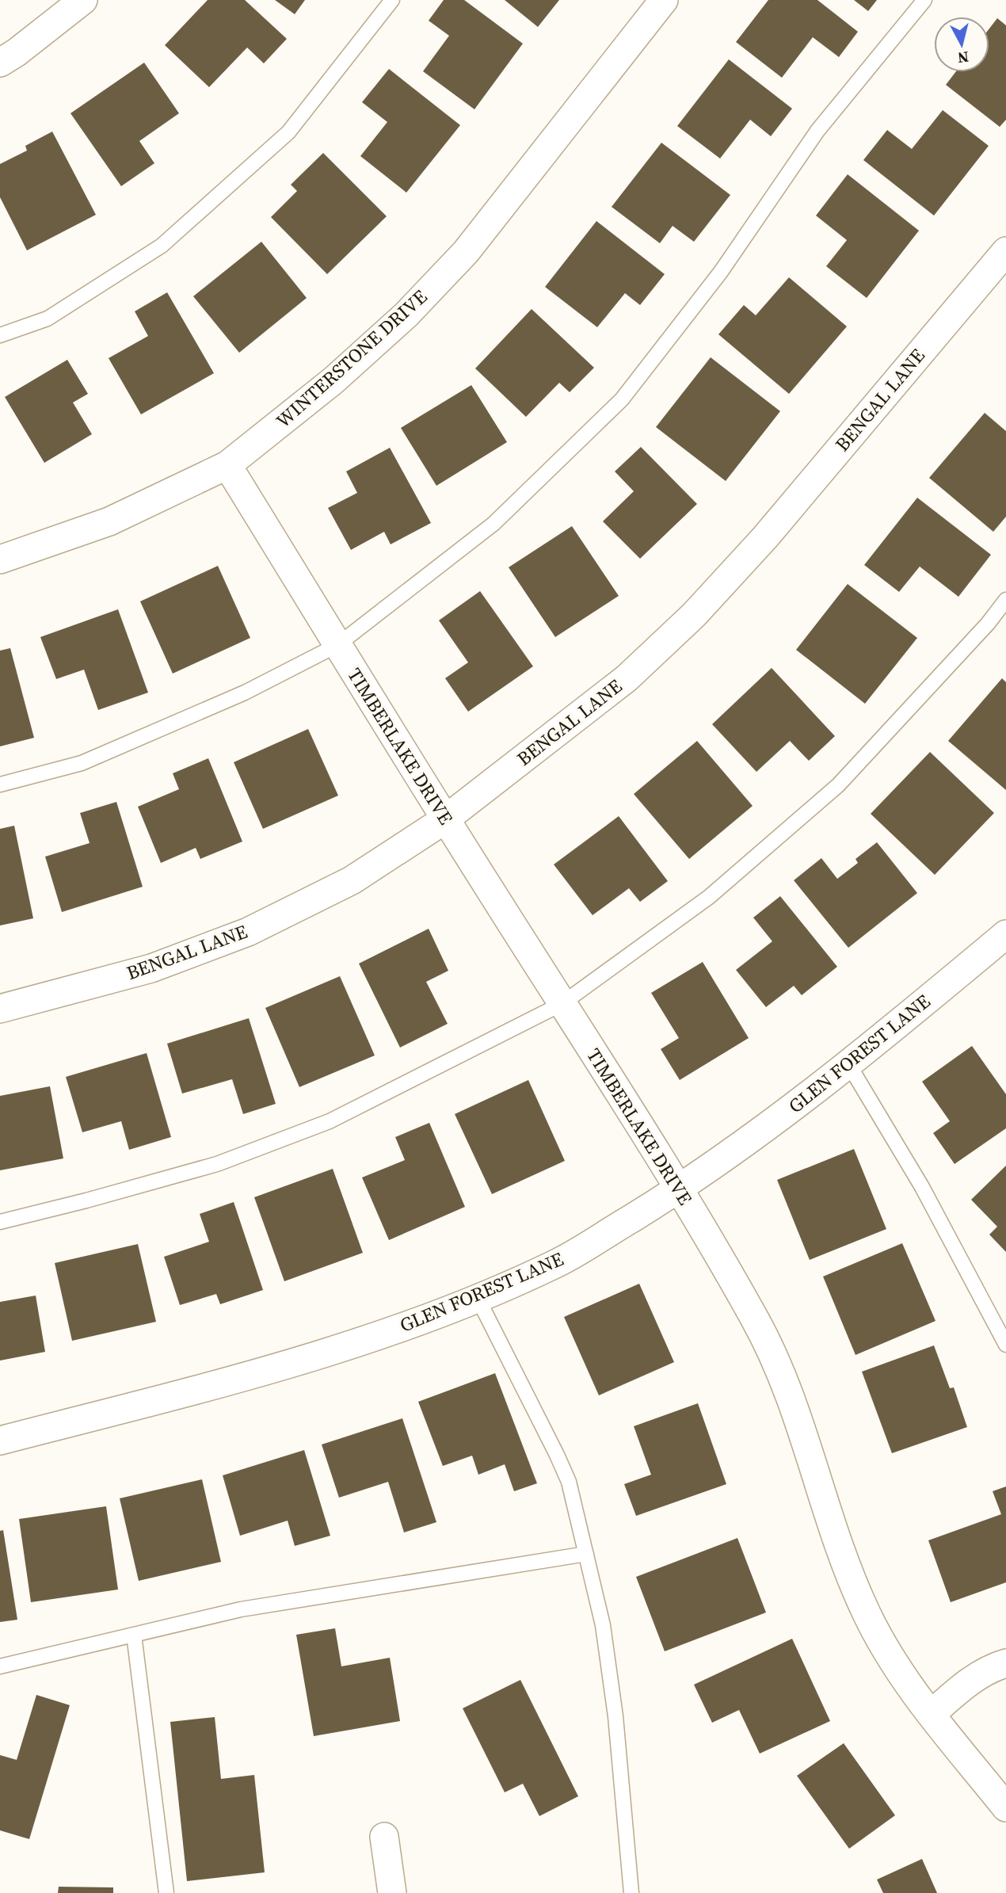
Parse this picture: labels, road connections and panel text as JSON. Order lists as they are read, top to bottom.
{
  "streets": {
    "street": [
      "WINTERSTONE DRIVE",
      "BENGAL LANE",
      "TIMBERLAKE DRIVE",
      "GLEN FOREST LANE"
    ]
  },
  "crossings": [
    ["WINTERSTONE DRIVE", "TIMBERLAKE DRIVE"],
    ["BENGAL LANE", "TIMBERLAKE DRIVE"],
    ["TIMBERLAKE DRIVE", "GLEN FOREST LANE"]
  ],
  "north": "bottom"
}
